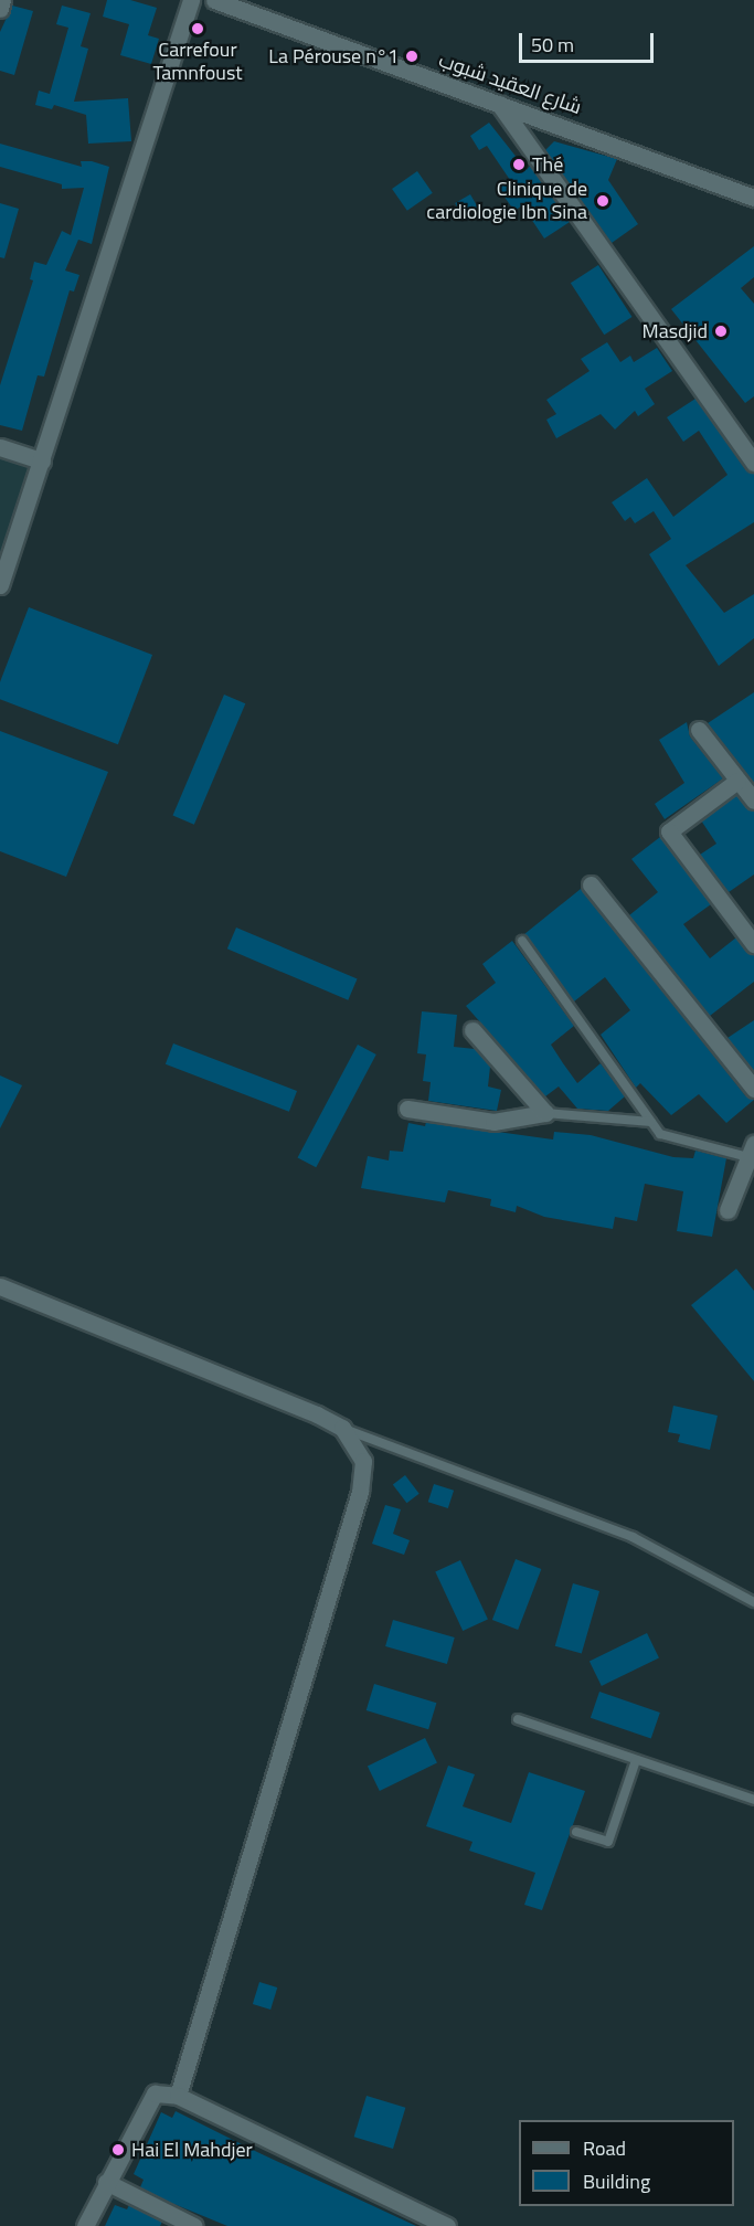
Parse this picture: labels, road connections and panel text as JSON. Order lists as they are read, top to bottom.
{
  "streets": {
    "street": ["شارع العقيد شبوب"]
  },
  "places": [
    "Carrefour Tamnfoust",
    "La Pérouse n°1",
    "Thé",
    "Clinique de cardiologie Ibn Sina",
    "Masdjid",
    "Hai El Mahdjer"
  ],
  "legend": ["Road", "Building"],
  "scale_bar": "50 m"
}
